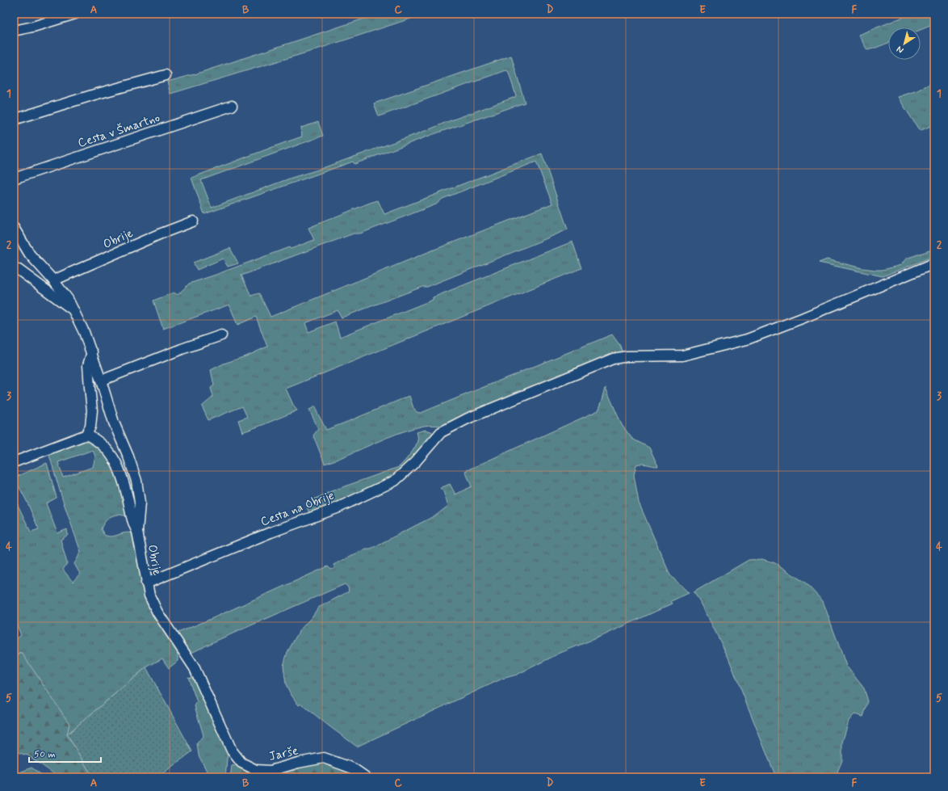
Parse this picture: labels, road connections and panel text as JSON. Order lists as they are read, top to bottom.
{
  "streets": {
    "street": [
      "Cesta v Šmartno",
      "Obrije",
      "Cesta na Obrije",
      "Jarše"
    ]
  },
  "crossings": [
    ["Obrije", "Cesta na Obrije"],
    ["Obrije", "Jarše"]
  ],
  "scale_bar": "50 m",
  "north": "bottom left",
  "grid": {
    "columns": [
      "A",
      "B",
      "C",
      "D",
      "E",
      "F"
    ],
    "rows": [
      "1",
      "2",
      "3",
      "4",
      "5"
    ]
  }
}
